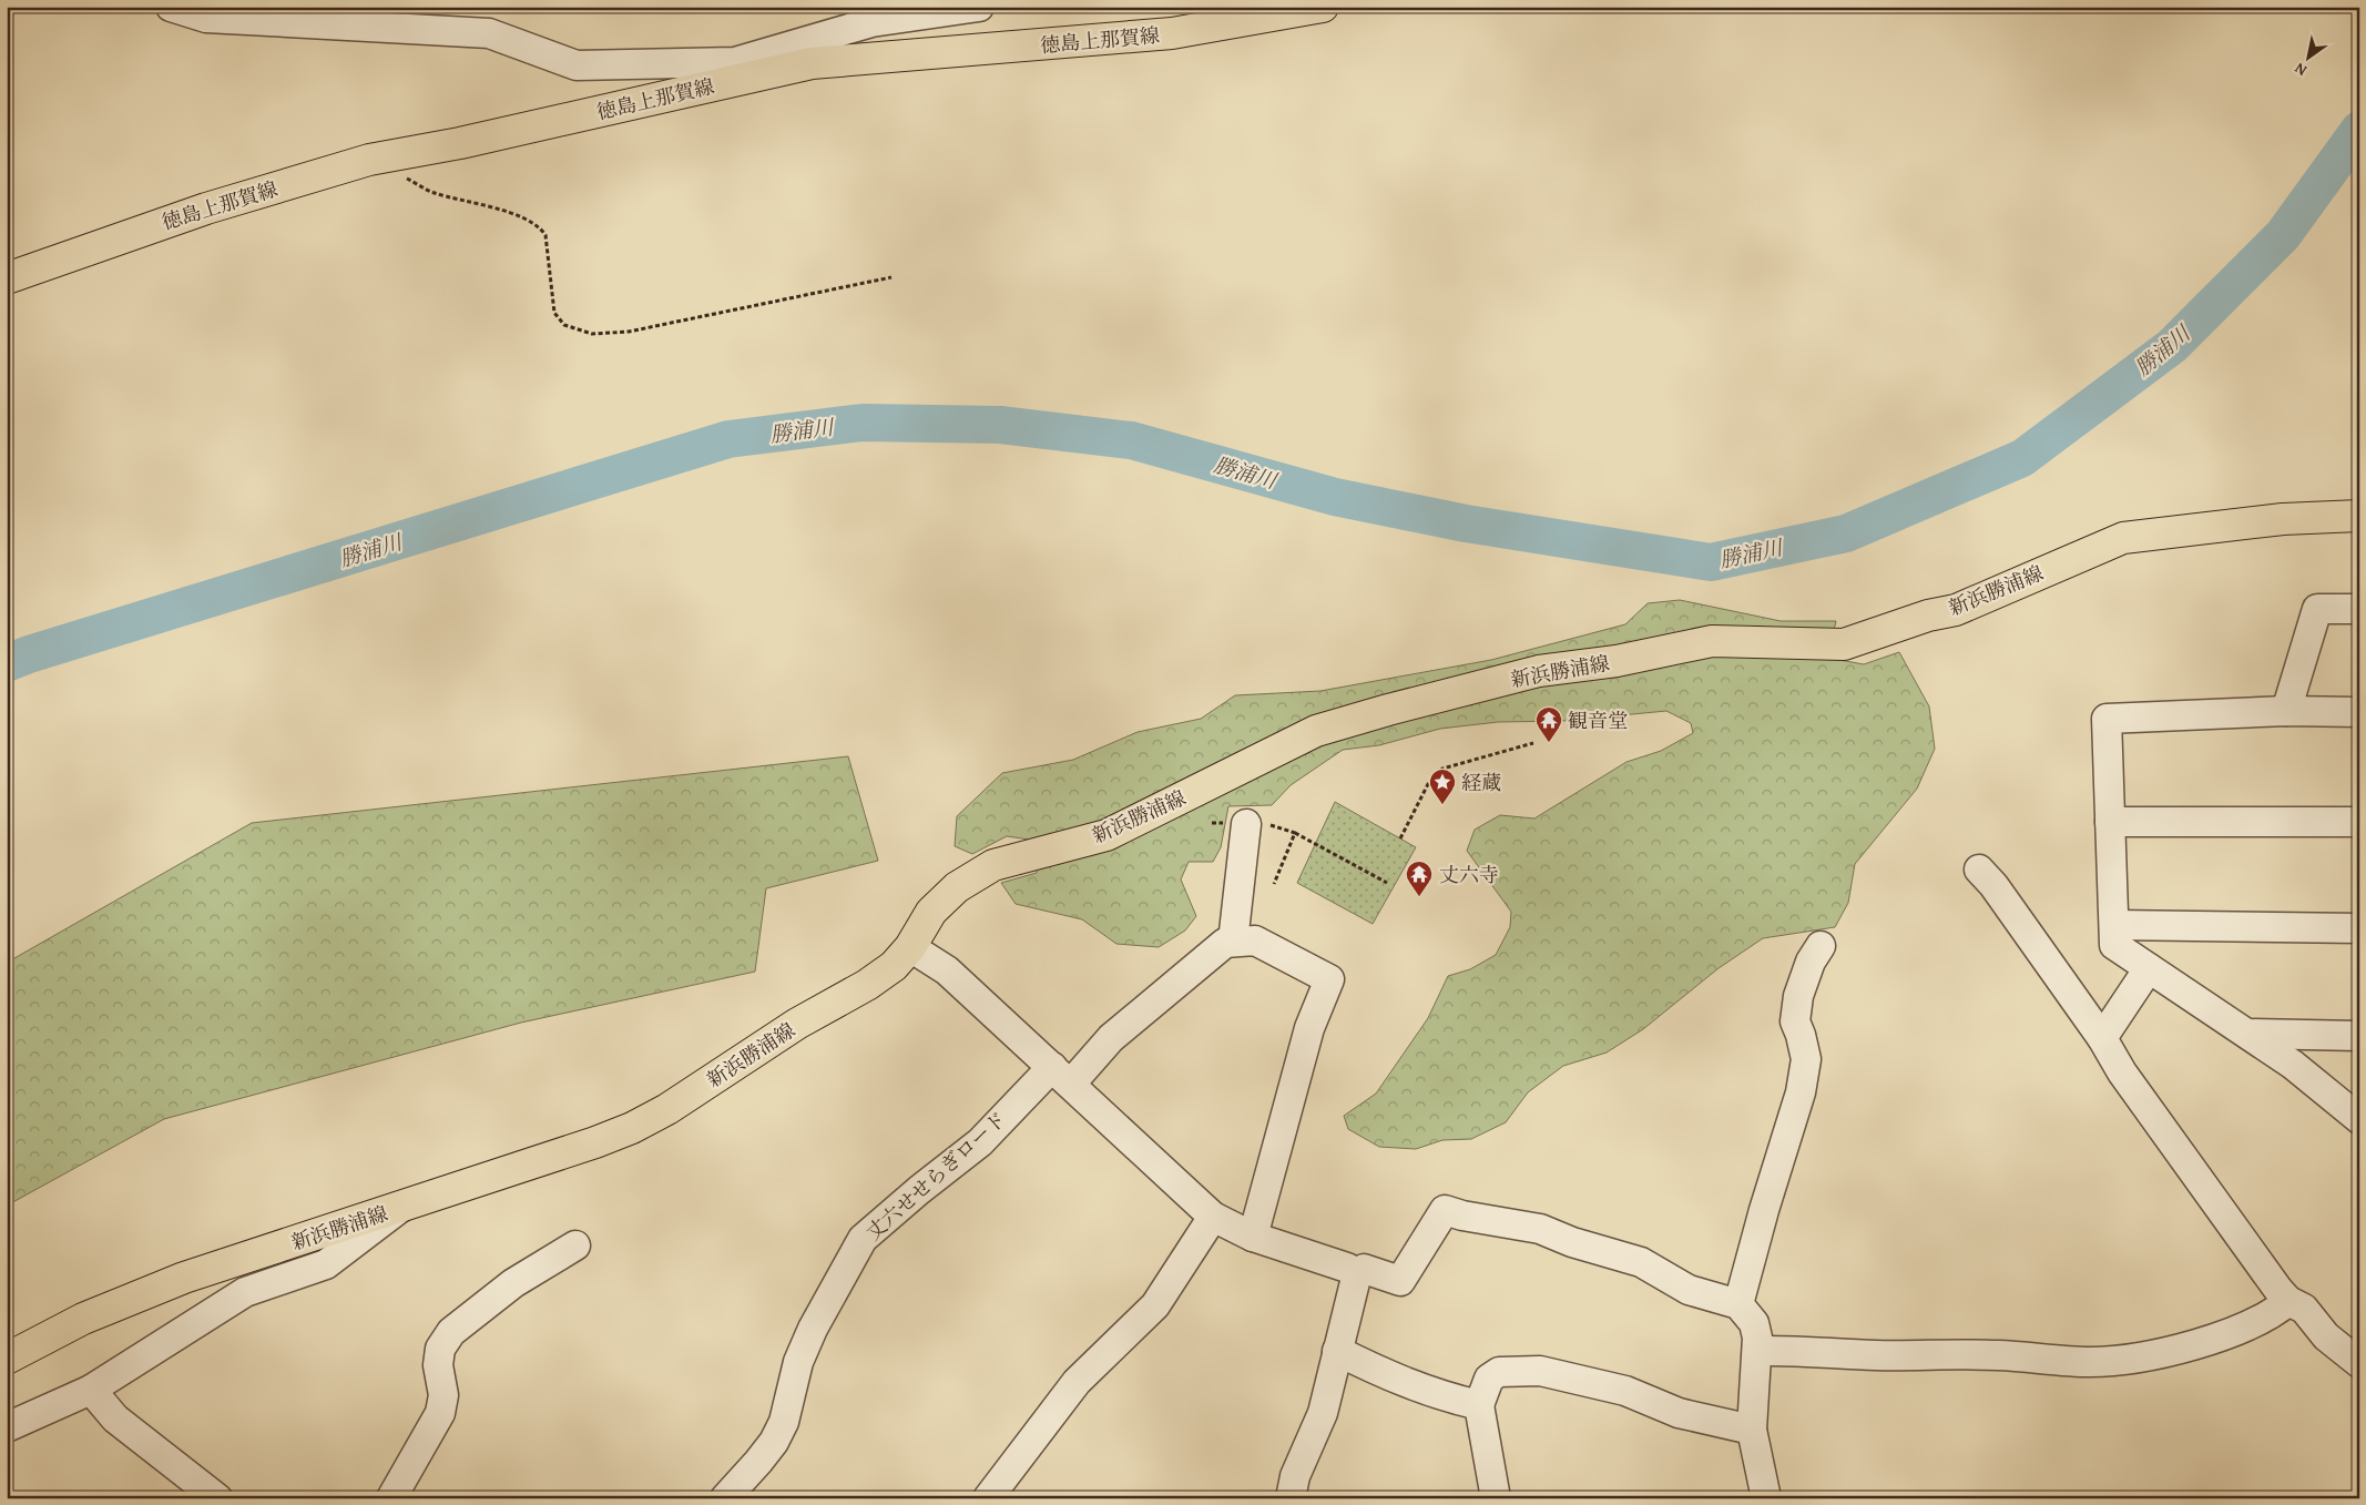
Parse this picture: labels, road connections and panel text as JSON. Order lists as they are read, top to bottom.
{
  "streets": {
    "main road": ["徳島上那賀線", "新浜勝浦線"],
    "street": ["丈六せせらぎロード"]
  },
  "water": ["勝浦川"],
  "places": {
    "temple": ["観音堂", "丈六寺"],
    "place": ["経蔵"]
  },
  "north": "bottom left"
}
